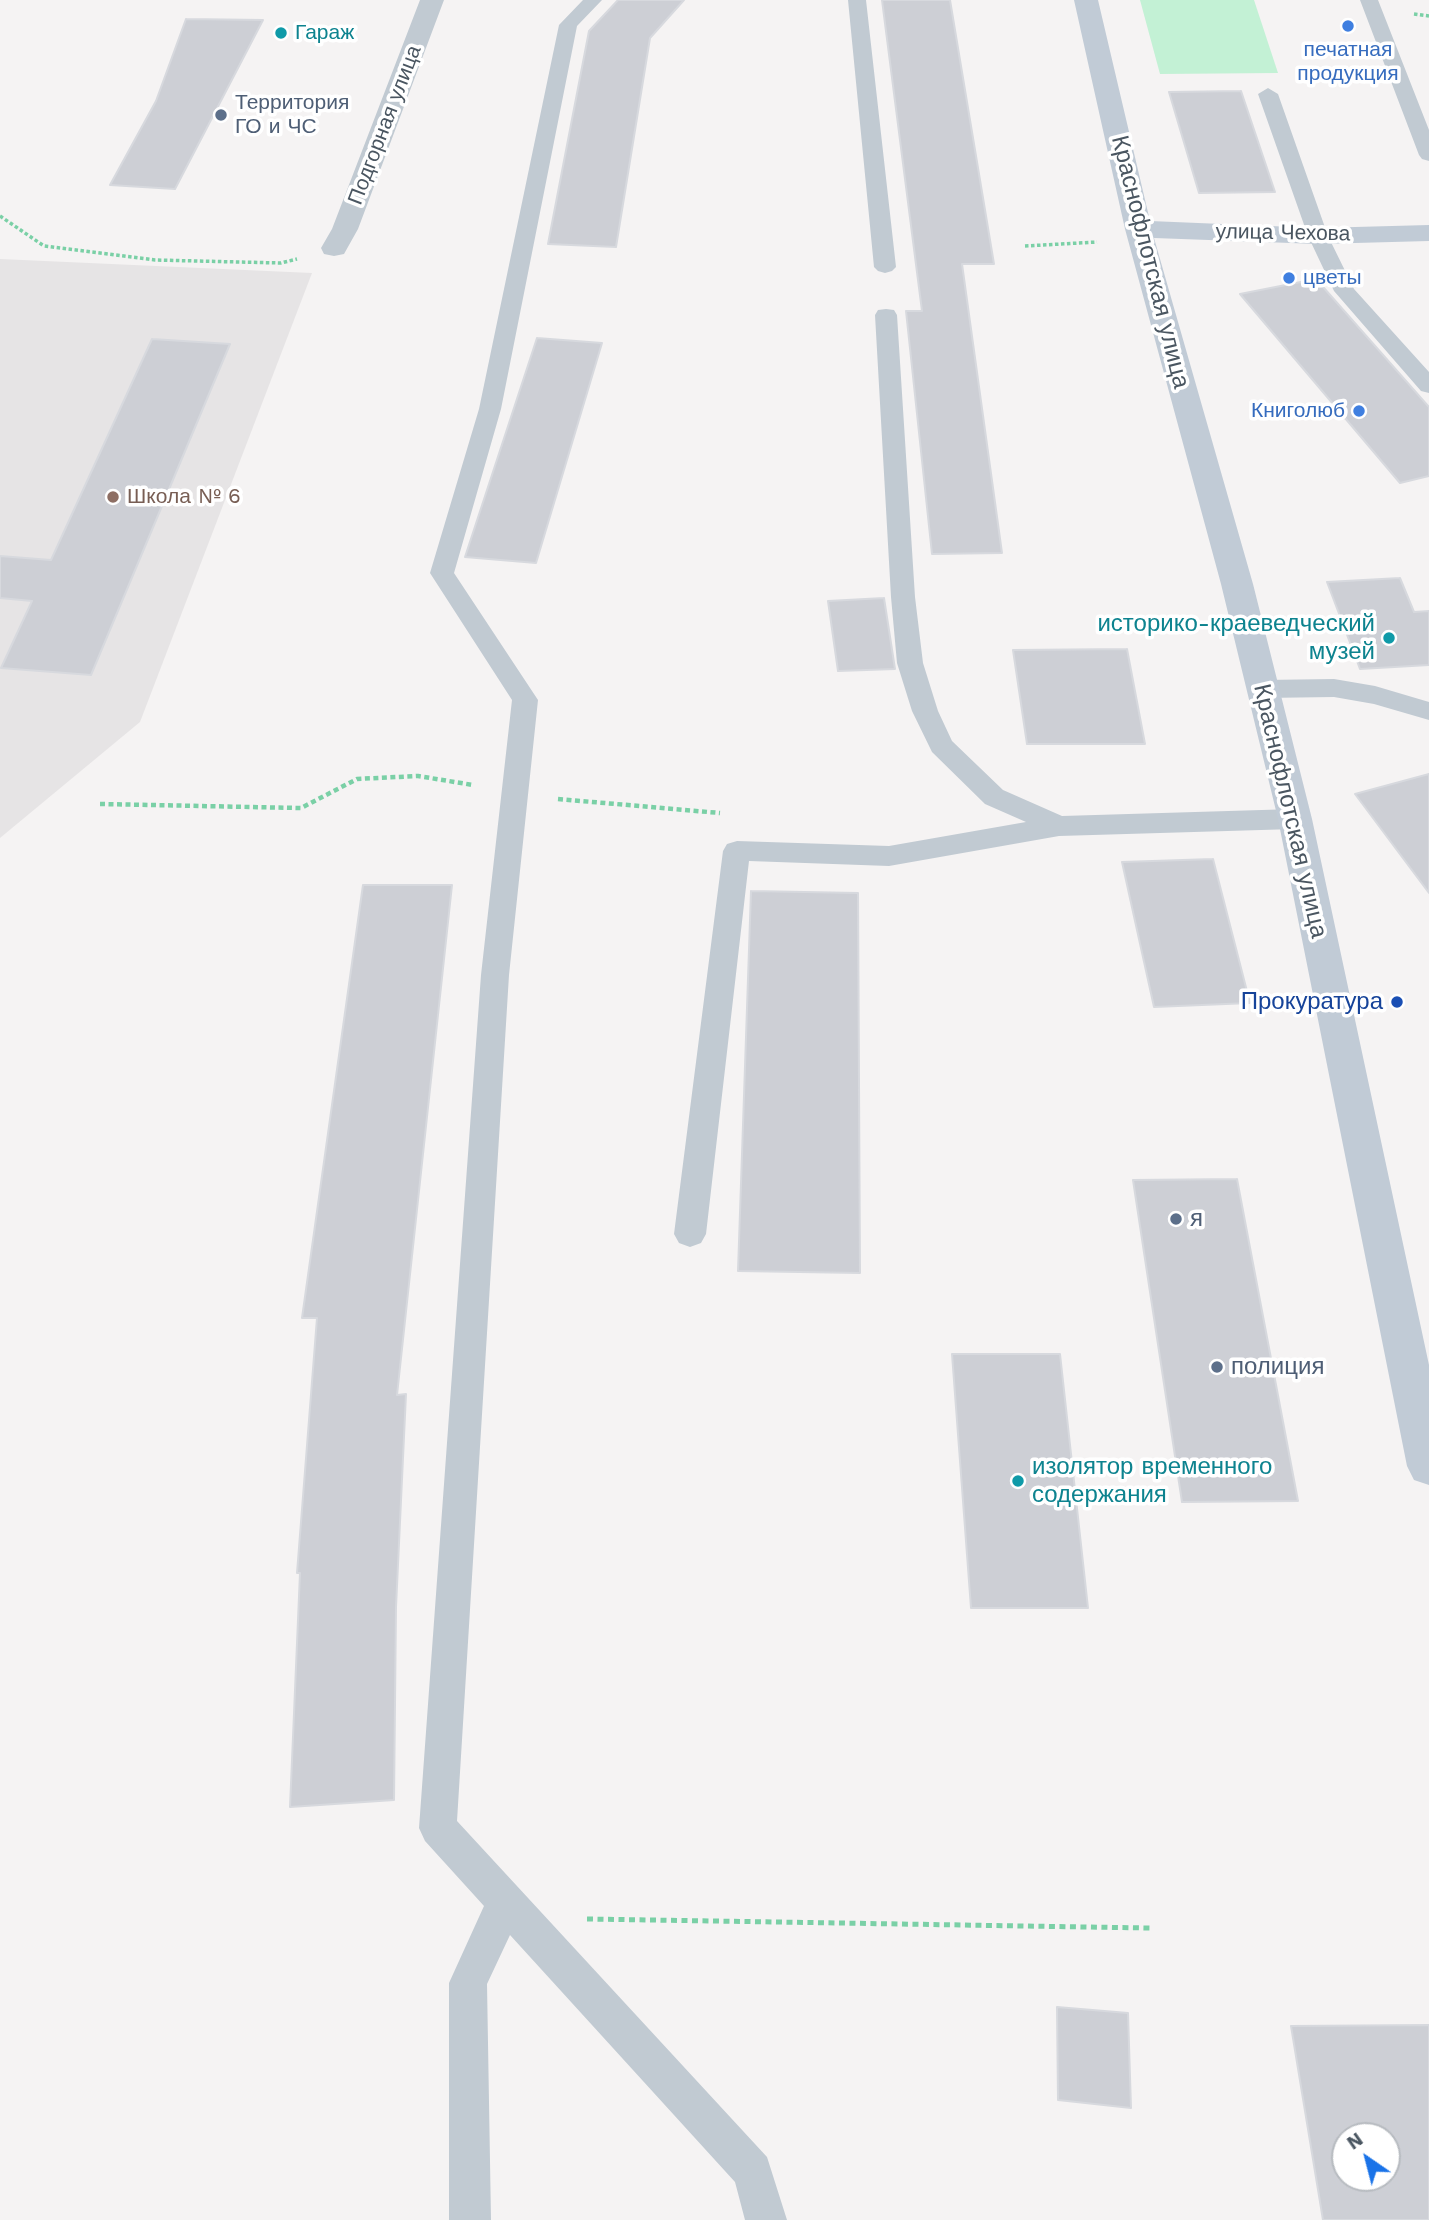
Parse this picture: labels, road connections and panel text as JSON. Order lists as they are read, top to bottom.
{
  "streets": {
    "main road": ["улица Чехова", "Краснофлотская улица"],
    "street": ["Подгорная улица"]
  },
  "crossings": [
    ["улица Чехова", "Краснофлотская улица"]
  ],
  "places": [
    "печатная продукция",
    "Гараж",
    "Территория ГО и ЧС",
    "цветы",
    "Книголюб",
    "Школа № 6",
    "историко-краеведческий музей",
    "Прокуратура",
    "я",
    "полиция",
    "изолятор временного содержания"
  ],
  "north": "top left"
}
